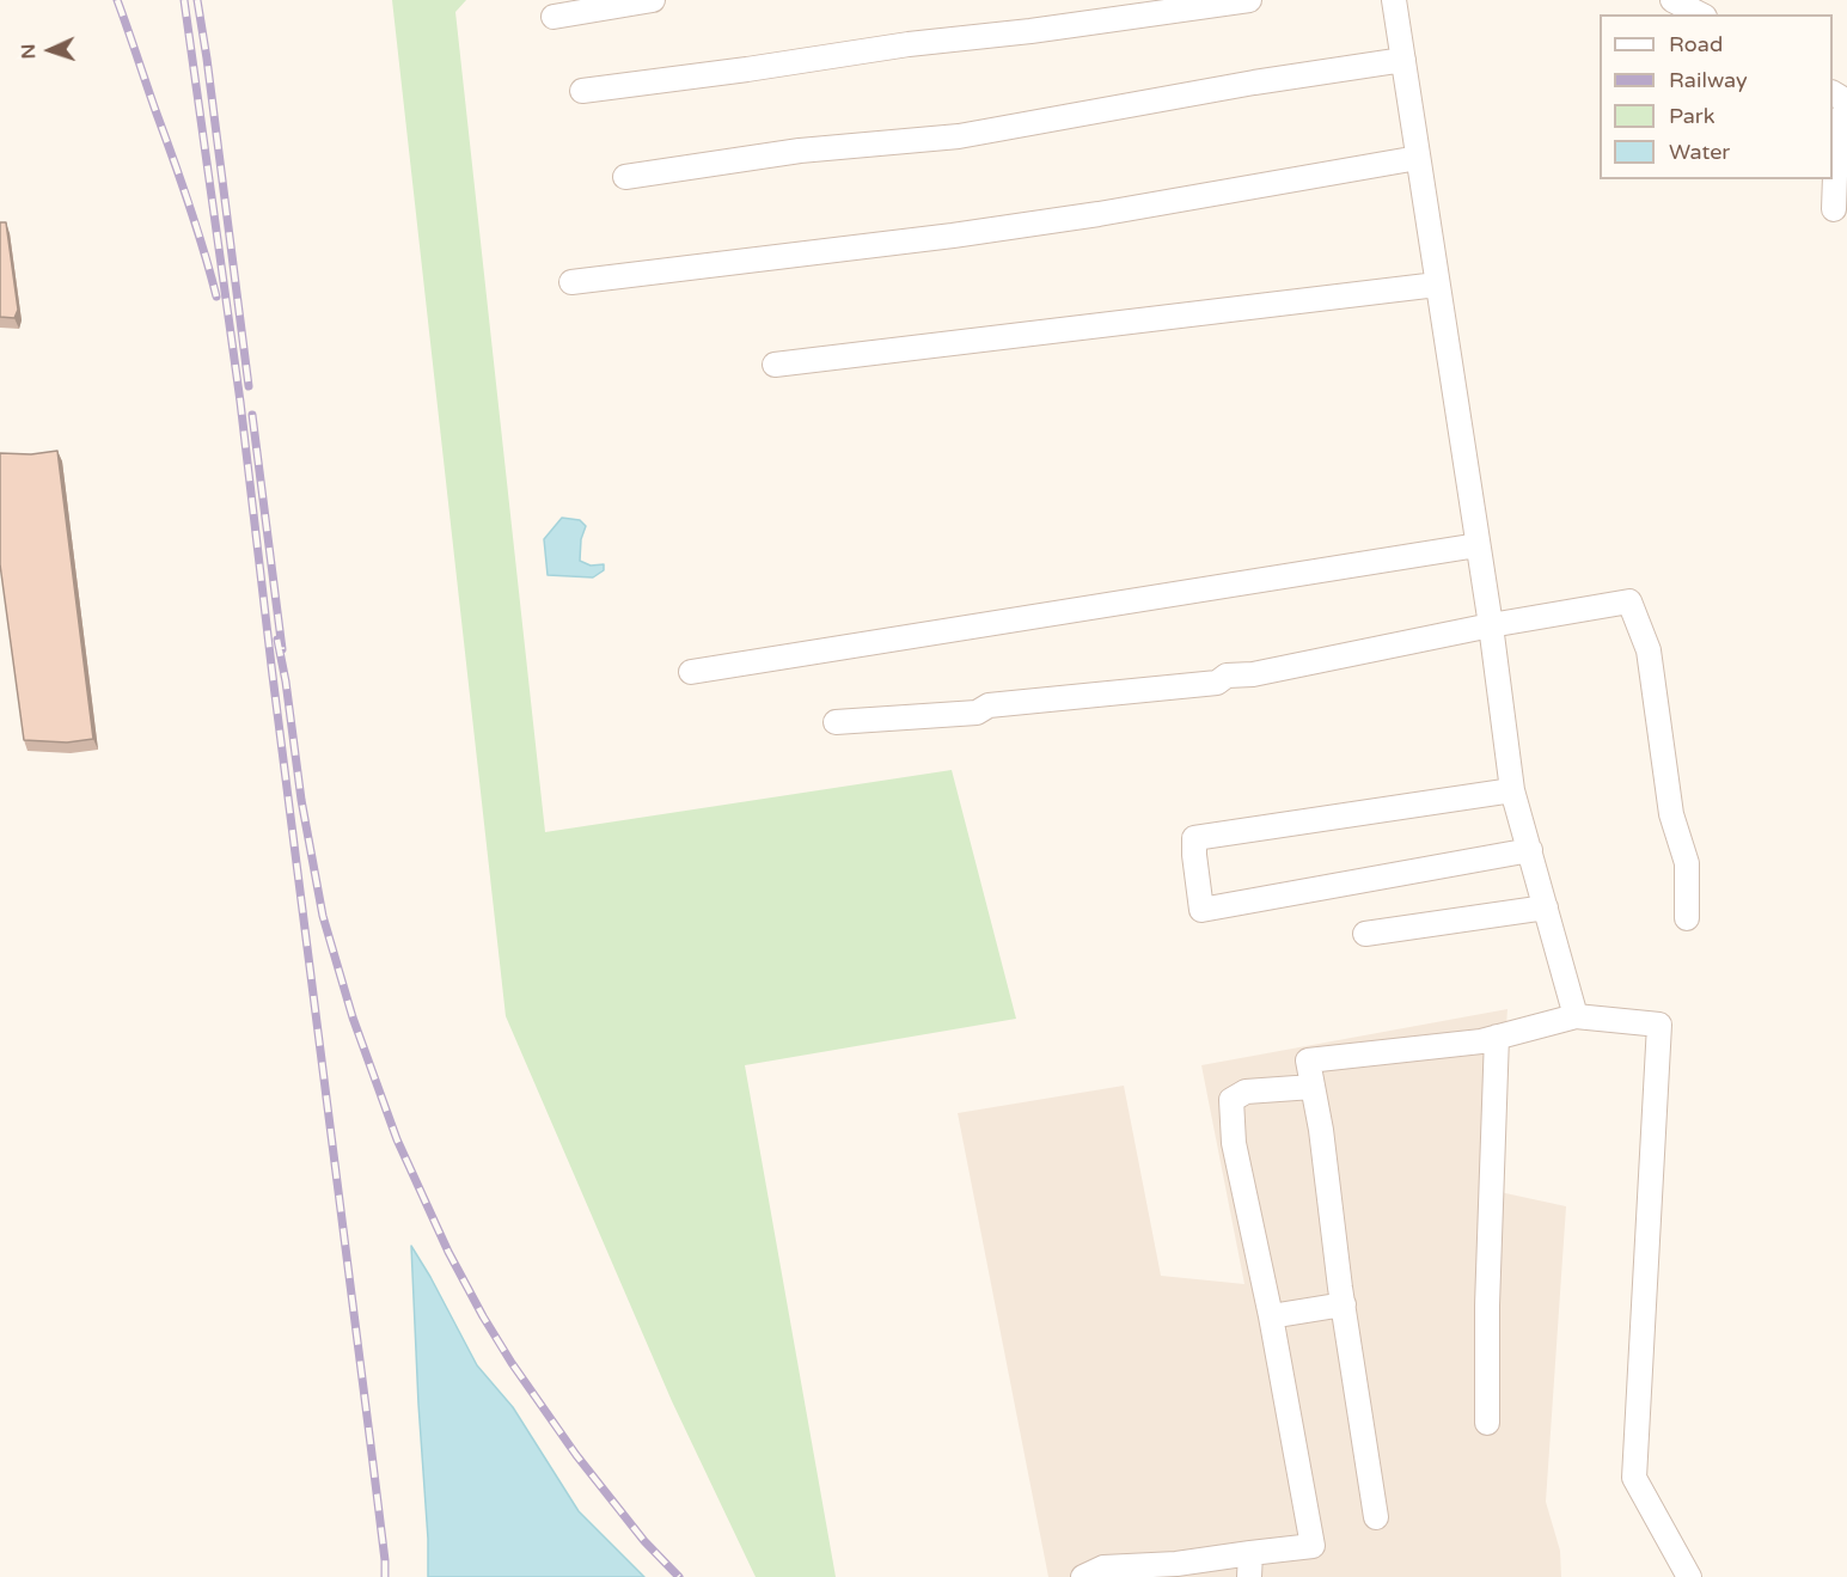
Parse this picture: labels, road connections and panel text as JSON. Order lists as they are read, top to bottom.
{
  "legend": [
    "Road",
    "Railway",
    "Park",
    "Water"
  ],
  "north": "left"
}
